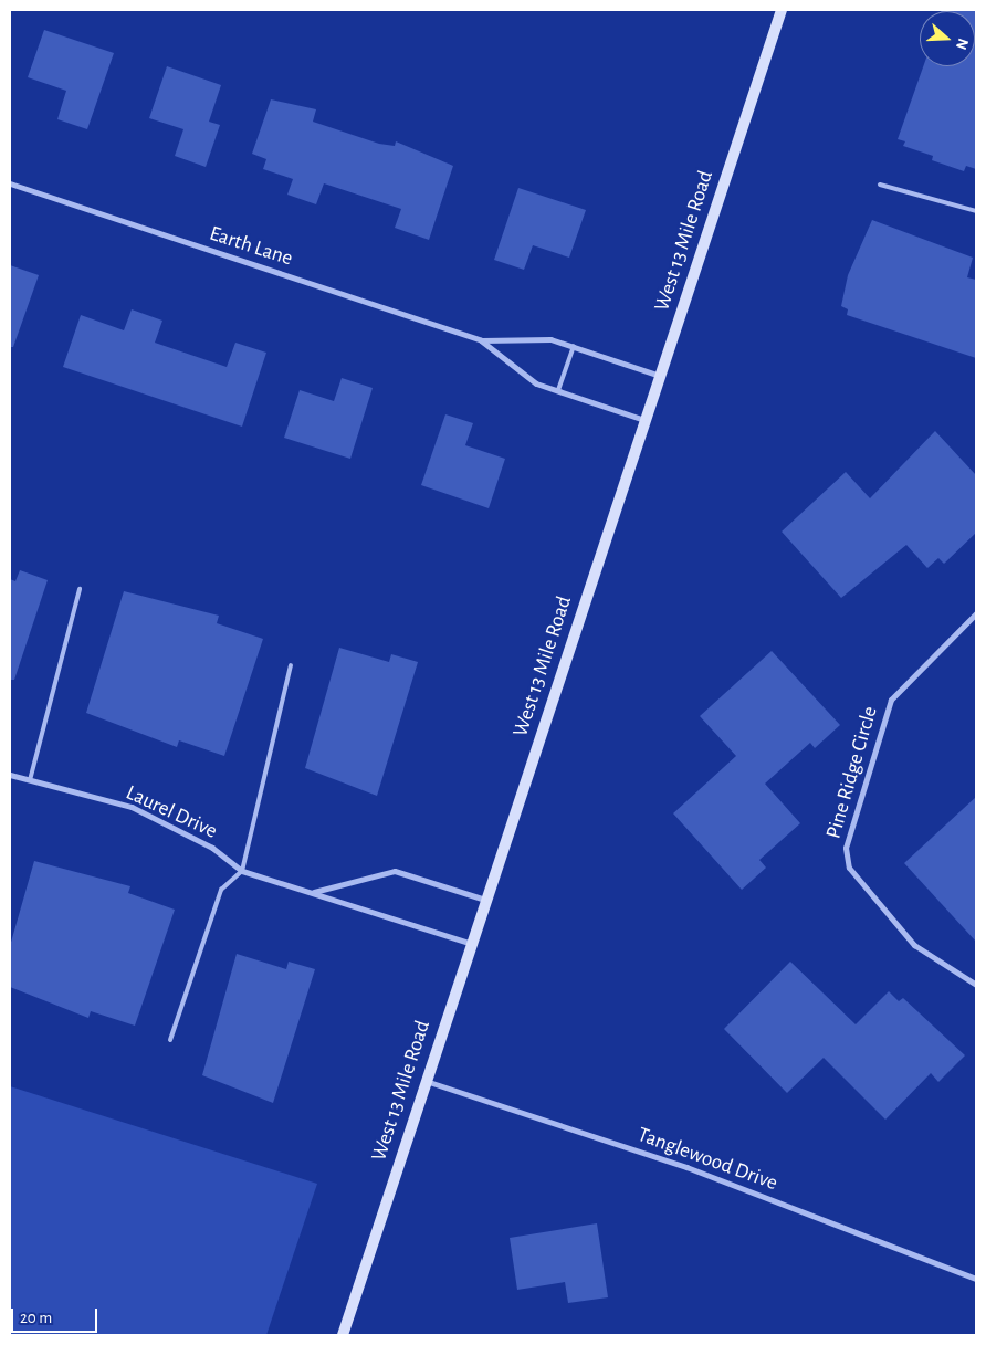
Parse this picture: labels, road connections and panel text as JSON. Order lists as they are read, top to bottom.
{
  "streets": {
    "street": [
      "West 13 Mile Road",
      "Earth Lane",
      "Pine Ridge Circle",
      "Laurel Drive",
      "Tanglewood Drive"
    ]
  },
  "crossings": [
    ["West 13 Mile Road", "Earth Lane"],
    ["West 13 Mile Road", "Laurel Drive"],
    ["West 13 Mile Road", "Tanglewood Drive"]
  ],
  "scale_bar": "20 m",
  "north": "right"
}
